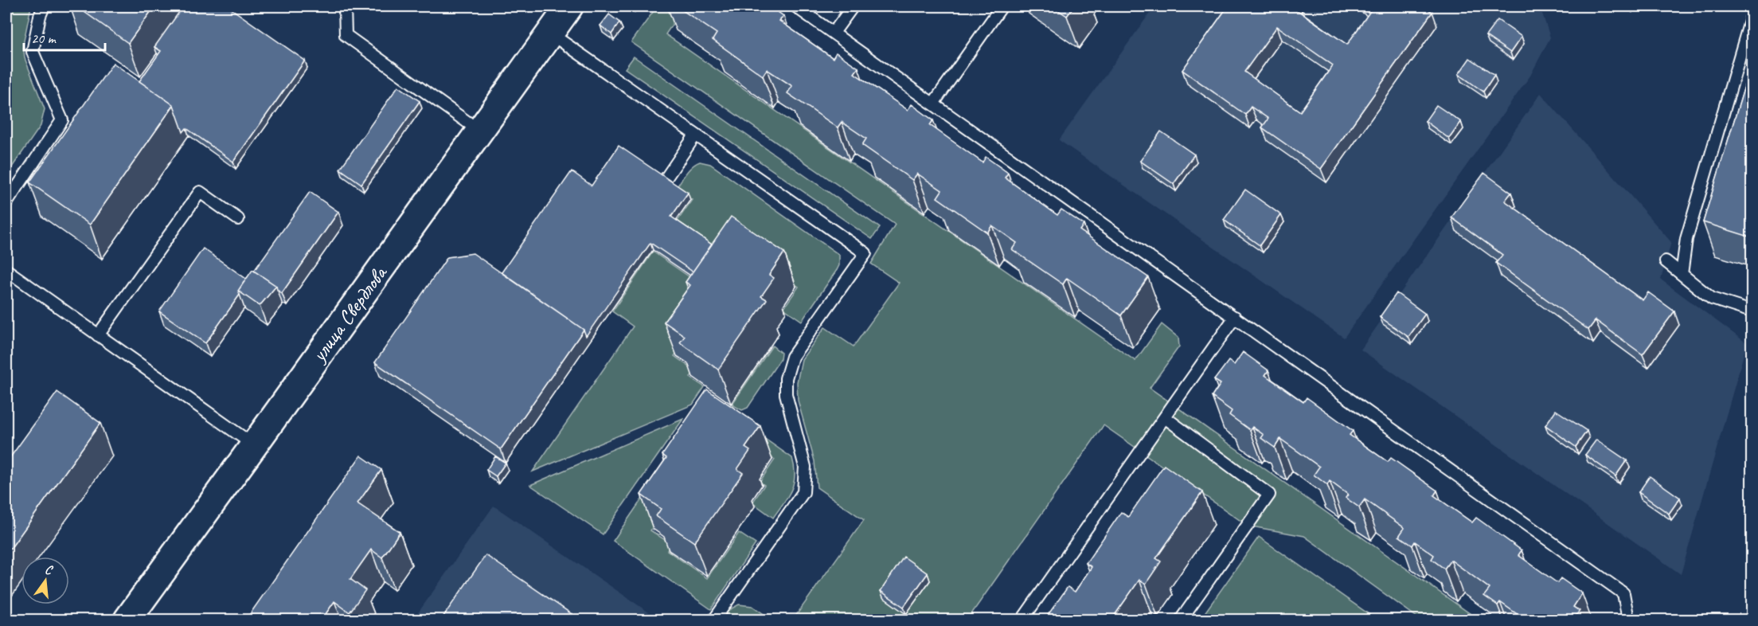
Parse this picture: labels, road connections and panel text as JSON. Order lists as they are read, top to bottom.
{
  "streets": {
    "main road": ["улица Свердлова"]
  },
  "scale_bar": "20 m",
  "north": "top"
}
